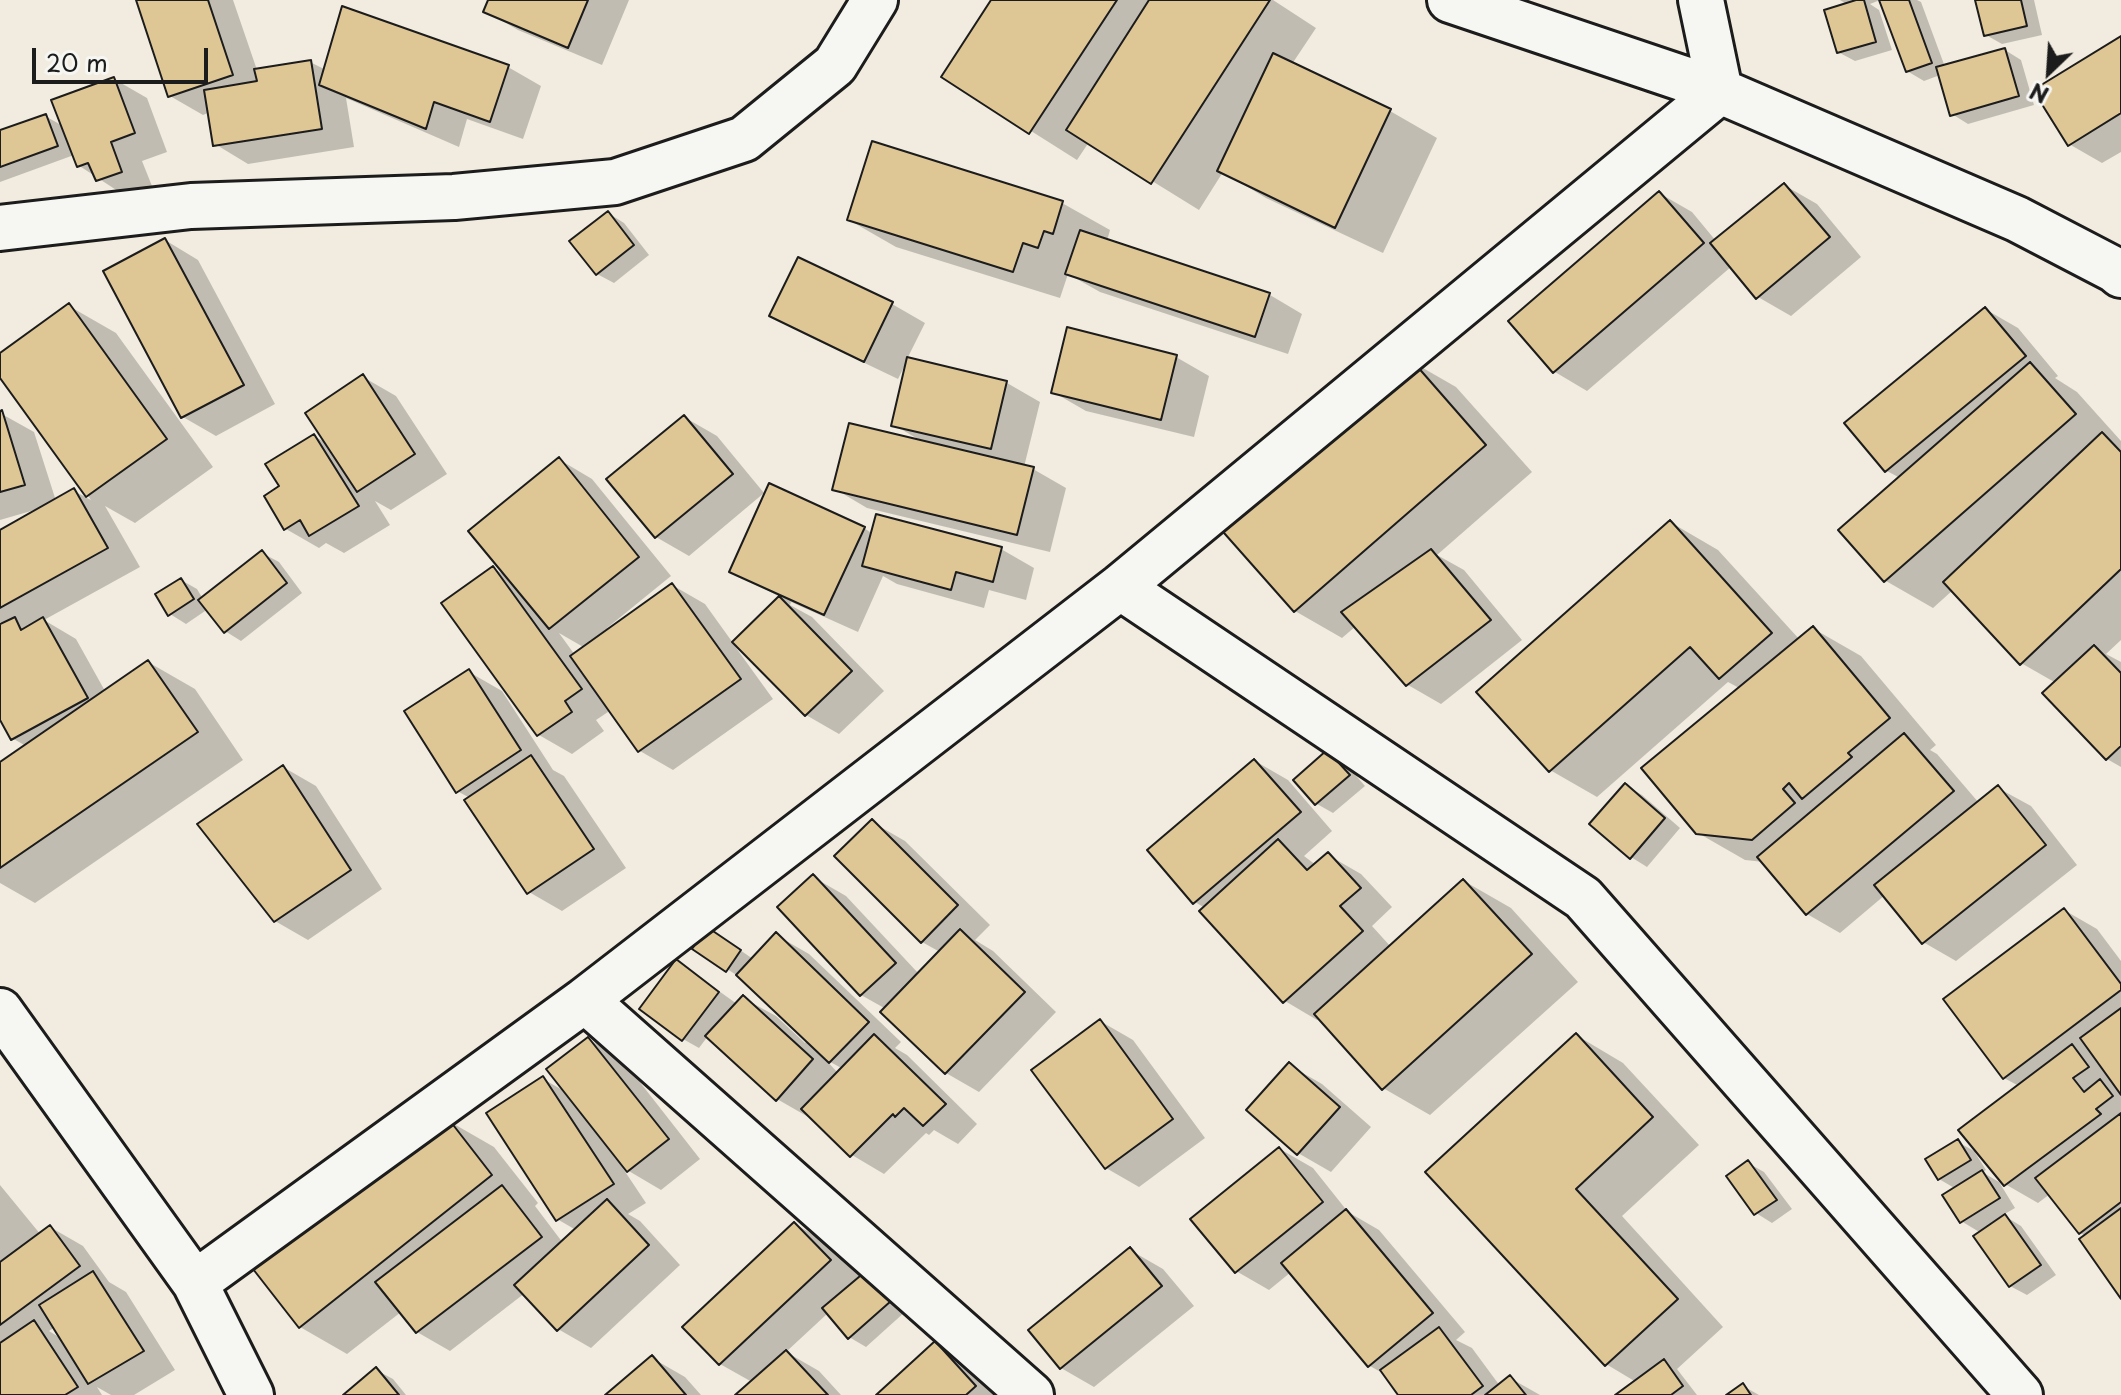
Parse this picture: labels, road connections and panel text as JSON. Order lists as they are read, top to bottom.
{
  "scale_bar": "20 m",
  "north": "bottom left"
}
